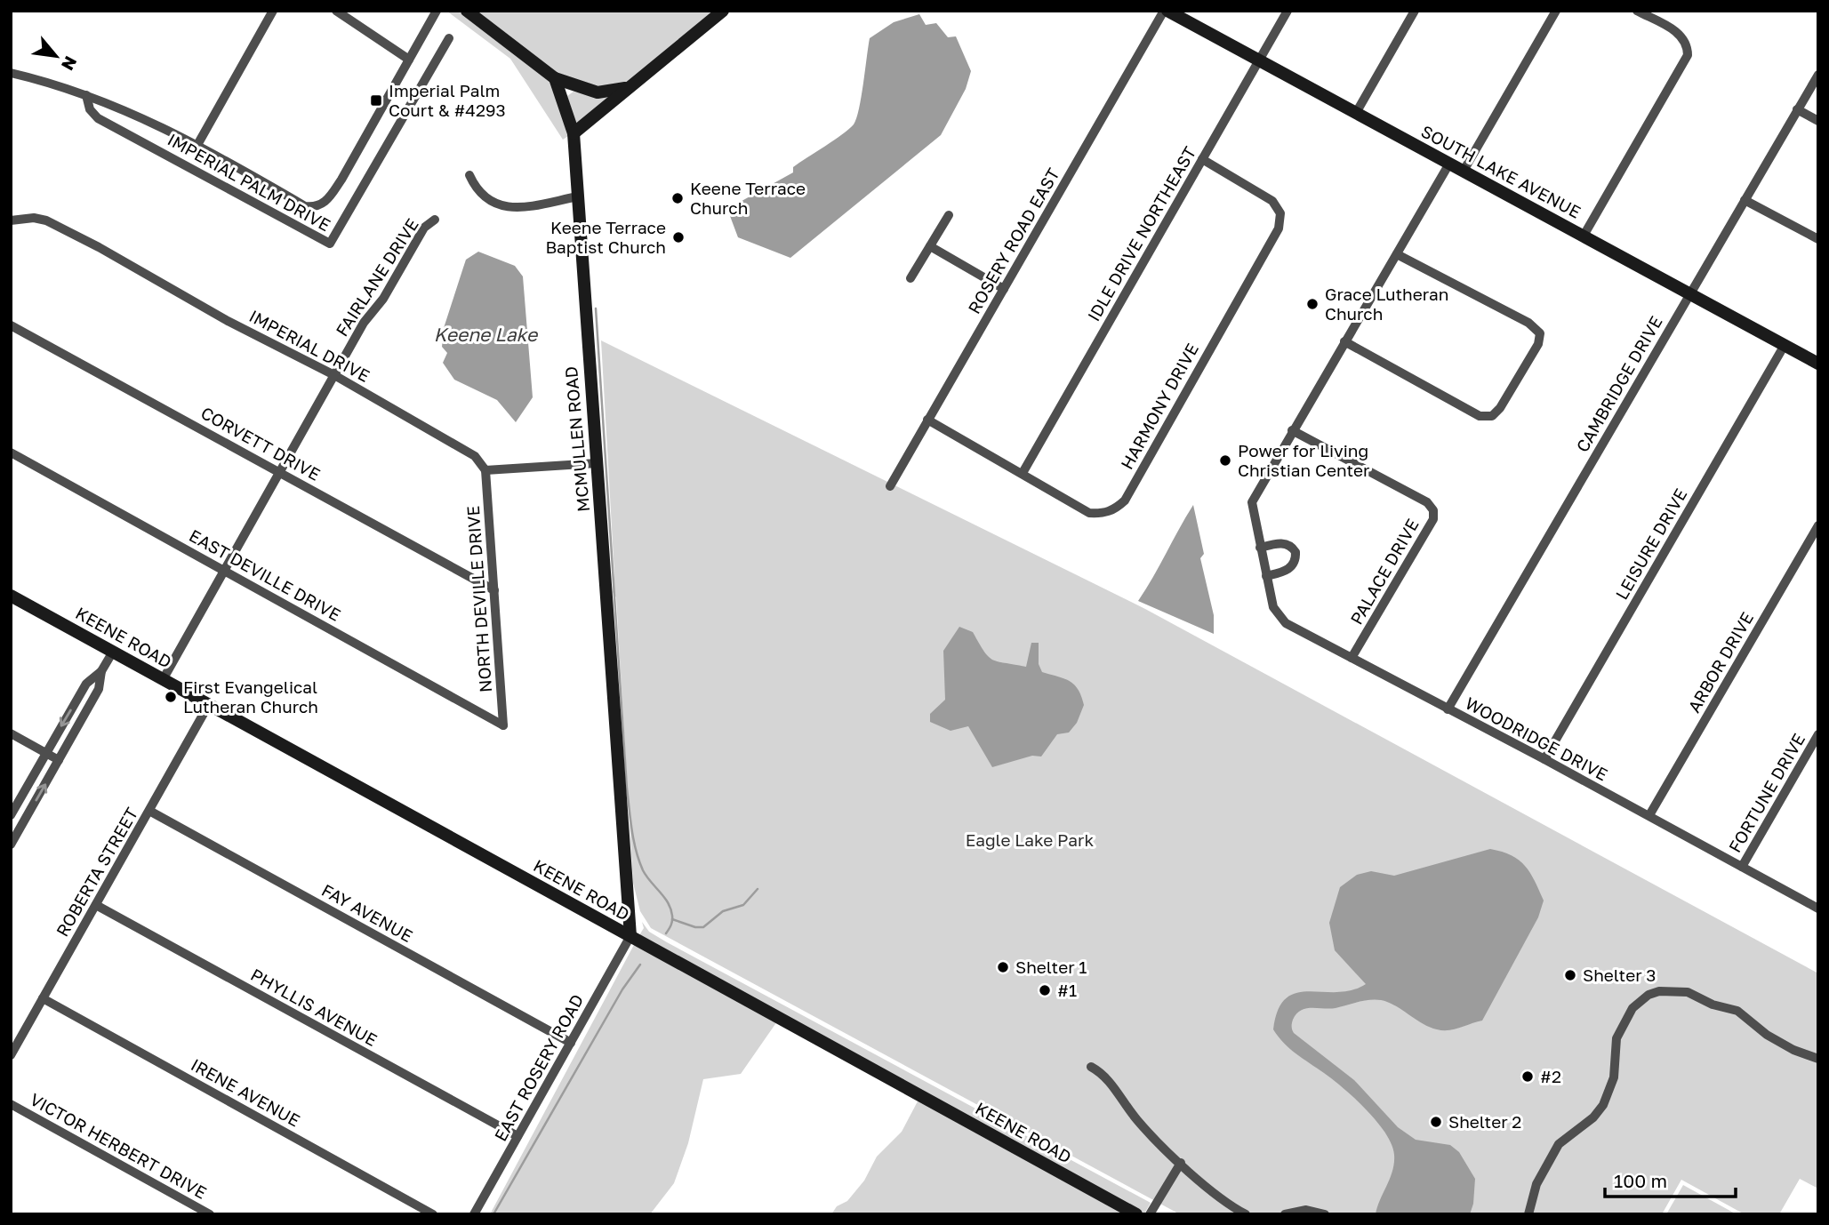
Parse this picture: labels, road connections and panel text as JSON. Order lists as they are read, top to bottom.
{
  "streets": {
    "street": [
      "SOUTH LAKE AVENUE",
      "IMPERIAL PALM DRIVE",
      "IDLE DRIVE NORTHEAST",
      "ROSERY ROAD EAST",
      "FAIRLANE DRIVE",
      "IMPERIAL DRIVE",
      "CAMBRIDGE DRIVE",
      "HARMONY DRIVE",
      "MCMULLEN ROAD",
      "CORVETT DRIVE",
      "LEISURE DRIVE",
      "PALACE DRIVE",
      "EAST DEVILLE DRIVE",
      "NORTH DEVILLE DRIVE",
      "KEENE ROAD",
      "ARBOR DRIVE",
      "WOODRIDGE DRIVE",
      "FORTUNE DRIVE",
      "ROBERTA STREET",
      "FAY AVENUE",
      "PHYLLIS AVENUE",
      "EAST ROSERY ROAD",
      "IRENE AVENUE",
      "VICTOR HERBERT DRIVE"
    ]
  },
  "crossings": [
    ["SOUTH LAKE AVENUE", "IDLE DRIVE NORTHEAST"],
    ["SOUTH LAKE AVENUE", "ROSERY ROAD EAST"],
    ["SOUTH LAKE AVENUE", "CAMBRIDGE DRIVE"],
    ["SOUTH LAKE AVENUE", "LEISURE DRIVE"],
    ["SOUTH LAKE AVENUE", "WOODRIDGE DRIVE"],
    ["IDLE DRIVE NORTHEAST", "HARMONY DRIVE"],
    ["ROSERY ROAD EAST", "HARMONY DRIVE"],
    ["FAIRLANE DRIVE", "IMPERIAL DRIVE"],
    ["FAIRLANE DRIVE", "CORVETT DRIVE"],
    ["FAIRLANE DRIVE", "EAST DEVILLE DRIVE"],
    ["FAIRLANE DRIVE", "KEENE ROAD"],
    ["IMPERIAL DRIVE", "NORTH DEVILLE DRIVE"],
    ["CAMBRIDGE DRIVE", "WOODRIDGE DRIVE"],
    ["MCMULLEN ROAD", "KEENE ROAD"],
    ["MCMULLEN ROAD", "EAST ROSERY ROAD"],
    ["CORVETT DRIVE", "NORTH DEVILLE DRIVE"],
    ["LEISURE DRIVE", "WOODRIDGE DRIVE"],
    ["PALACE DRIVE", "WOODRIDGE DRIVE"],
    ["EAST DEVILLE DRIVE", "NORTH DEVILLE DRIVE"],
    ["KEENE ROAD", "ROBERTA STREET"],
    ["KEENE ROAD", "EAST ROSERY ROAD"],
    ["ARBOR DRIVE", "WOODRIDGE DRIVE"],
    ["WOODRIDGE DRIVE", "FORTUNE DRIVE"],
    ["ROBERTA STREET", "FAY AVENUE"],
    ["ROBERTA STREET", "PHYLLIS AVENUE"],
    ["ROBERTA STREET", "IRENE AVENUE"],
    ["FAY AVENUE", "EAST ROSERY ROAD"],
    ["PHYLLIS AVENUE", "EAST ROSERY ROAD"]
  ],
  "water": ["Keene Lake"],
  "parks": ["Eagle Lake Park"],
  "places": {
    "transit": ["Imperial Palm Court & #4293"],
    "other": [
      "Keene Terrace Church",
      "Keene Terrace Baptist Church",
      "Grace Lutheran Church",
      "Power for Living Christian Center",
      "First Evangelical Lutheran Church",
      "Shelter 1",
      "Shelter 3",
      "#1",
      "#2",
      "Shelter 2"
    ]
  },
  "scale_bar": "100 m",
  "north": "bottom right"
}
